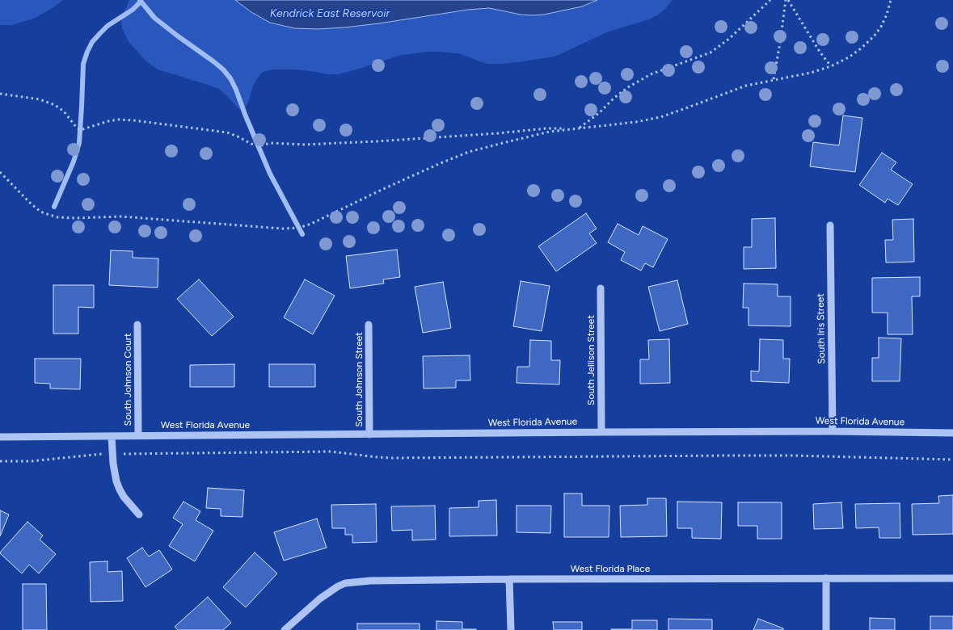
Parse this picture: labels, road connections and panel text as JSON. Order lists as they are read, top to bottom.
{
  "streets": {
    "street": [
      "South Iris Street",
      "South Jellison Street",
      "South Johnson Court",
      "South Johnson Street",
      "West Florida Avenue",
      "West Florida Place"
    ]
  },
  "crossings": [
    ["South Iris Street", "West Florida Avenue"],
    ["South Jellison Street", "West Florida Avenue"],
    ["South Johnson Court", "West Florida Avenue"],
    ["South Johnson Street", "West Florida Avenue"]
  ],
  "water": ["Kendrick East Reservoir"]
}
